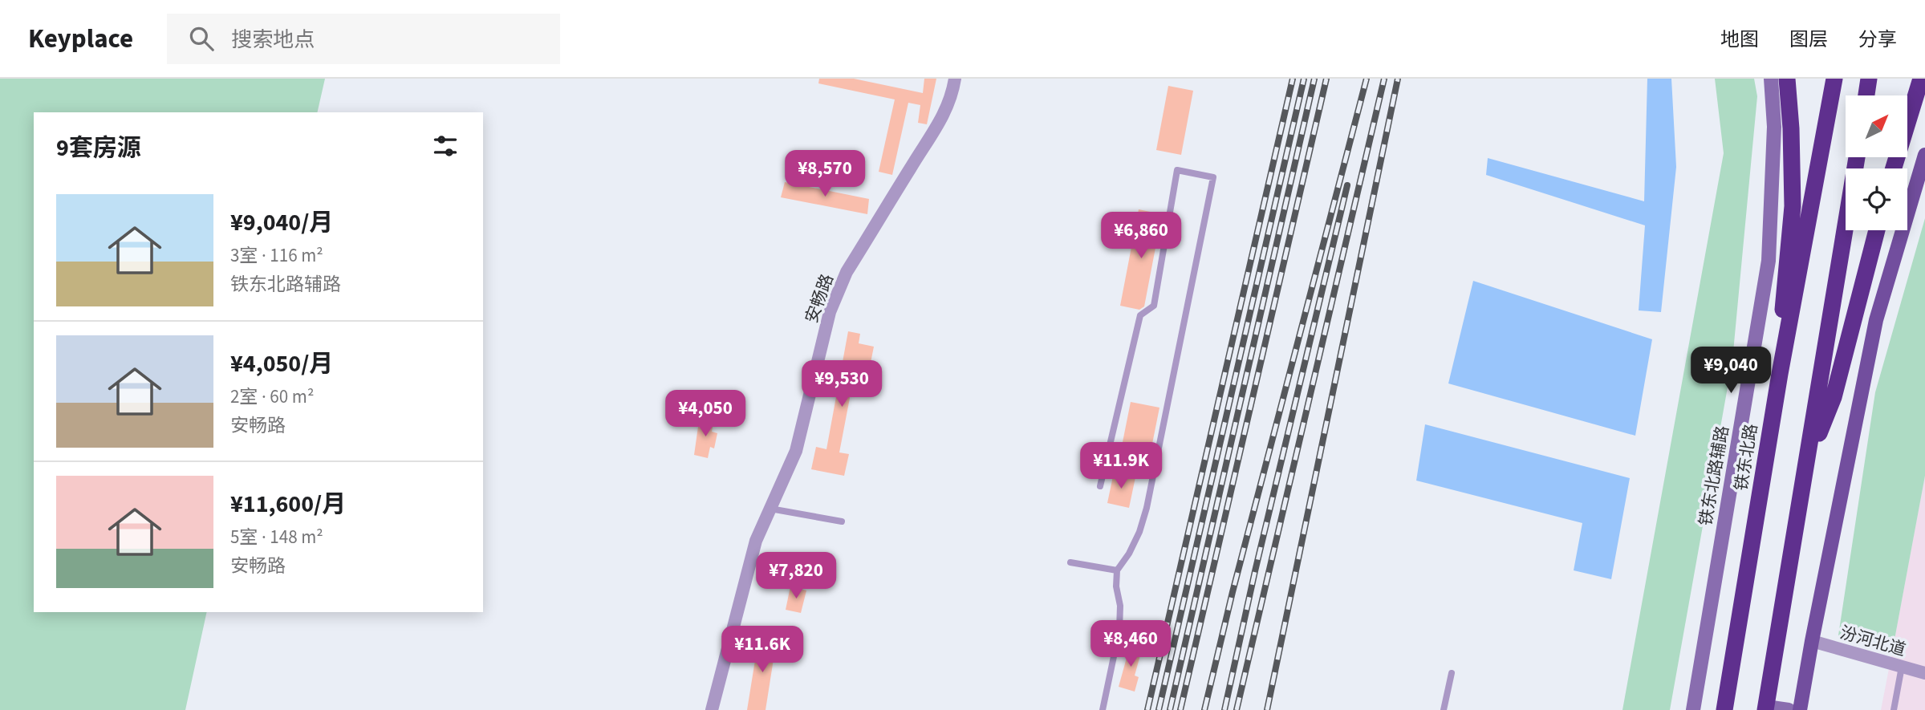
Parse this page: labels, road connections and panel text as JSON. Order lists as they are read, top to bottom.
{
  "streets": {
    "highway": ["铁东北路"],
    "street": ["安畅路", "铁东北路辅路", "汾河北道"]
  },
  "north": "top right",
  "page": {
    "header": "Keyplace",
    "search": "搜索地点",
    "nav": ["地图", "图层", "分享"],
    "heading": "9套房源",
    "price": [
      "¥8,570",
      "¥6,860",
      "¥9,040",
      "¥9,530",
      "¥4,050",
      "¥11.9K",
      "¥7,820",
      "¥8,460",
      "¥11.6K"
    ],
    "list": [
      {
        "name": "¥9,040/月",
        "note": "3室 · 116 m² · 铁东北路辅路"
      },
      {
        "name": "¥4,050/月",
        "note": "2室 · 60 m² · 安畅路"
      },
      {
        "name": "¥11,600/月",
        "note": "5室 · 148 m² · 安畅路"
      }
    ]
  }
}
